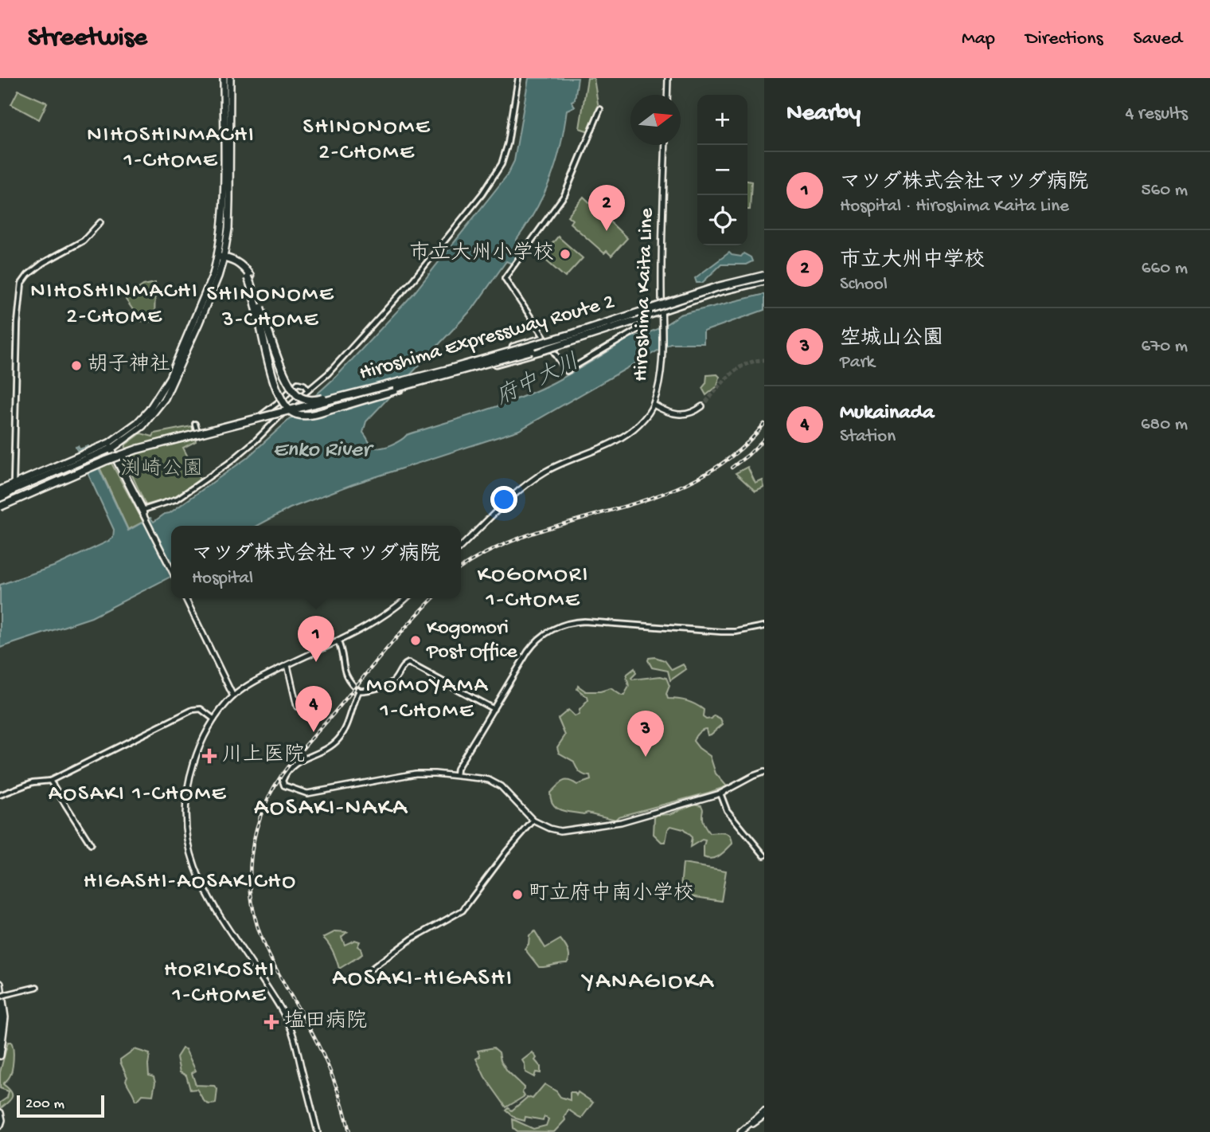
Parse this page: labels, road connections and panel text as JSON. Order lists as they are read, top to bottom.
{
  "streets": {
    "highway": ["Hiroshima Expressway Route 2"],
    "main road": ["Hiroshima Kaita Line"]
  },
  "districts": [
    "SHINONOME 2-CHOME",
    "NIHOSHINMACHI 1-CHOME",
    "NIHOSHINMACHI 2-CHOME",
    "SHINONOME 3-CHOME",
    "KOGOMORI 1-CHOME",
    "MOMOYAMA 1-CHOME",
    "AOSAKI 1-CHOME",
    "AOSAKI-NAKA",
    "HIGASHI-AOSAKICHO",
    "HORIKOSHI 1-CHOME",
    "AOSAKI-HIGASHI",
    "YANAGIOKA"
  ],
  "water": ["府中大川", "Enko River"],
  "parks": ["渕崎公園"],
  "places": {
    "other": [
      "市立大州小学校",
      "胡子神社",
      "Kogomori Post Office",
      "町立府中南小学校"
    ],
    "health": ["川上医院", "塩田病院"]
  },
  "scale_bar": "200 m",
  "north": "right",
  "page": {
    "header": "Streetwise",
    "nav": ["Map", "Directions", "Saved"],
    "heading": ["Nearby", "4 results"],
    "map_buttons": ["+", "−"],
    "list": [
      {
        "mark": "1",
        "name": "マツダ株式会社マツダ病院",
        "note": "Hospital · Hiroshima Kaita Line",
        "value": "560 m"
      },
      {
        "mark": "2",
        "name": "市立大州中学校",
        "note": "School",
        "value": "660 m"
      },
      {
        "mark": "3",
        "name": "空城山公園",
        "note": "Park",
        "value": "670 m"
      },
      {
        "mark": "4",
        "name": "Mukainada",
        "note": "Station",
        "value": "680 m"
      }
    ],
    "pins": [
      "2",
      "1",
      "4",
      "3"
    ],
    "popup": ["マツダ株式会社マツダ病院", "Hospital"],
    "scale": "200 m"
  }
}
